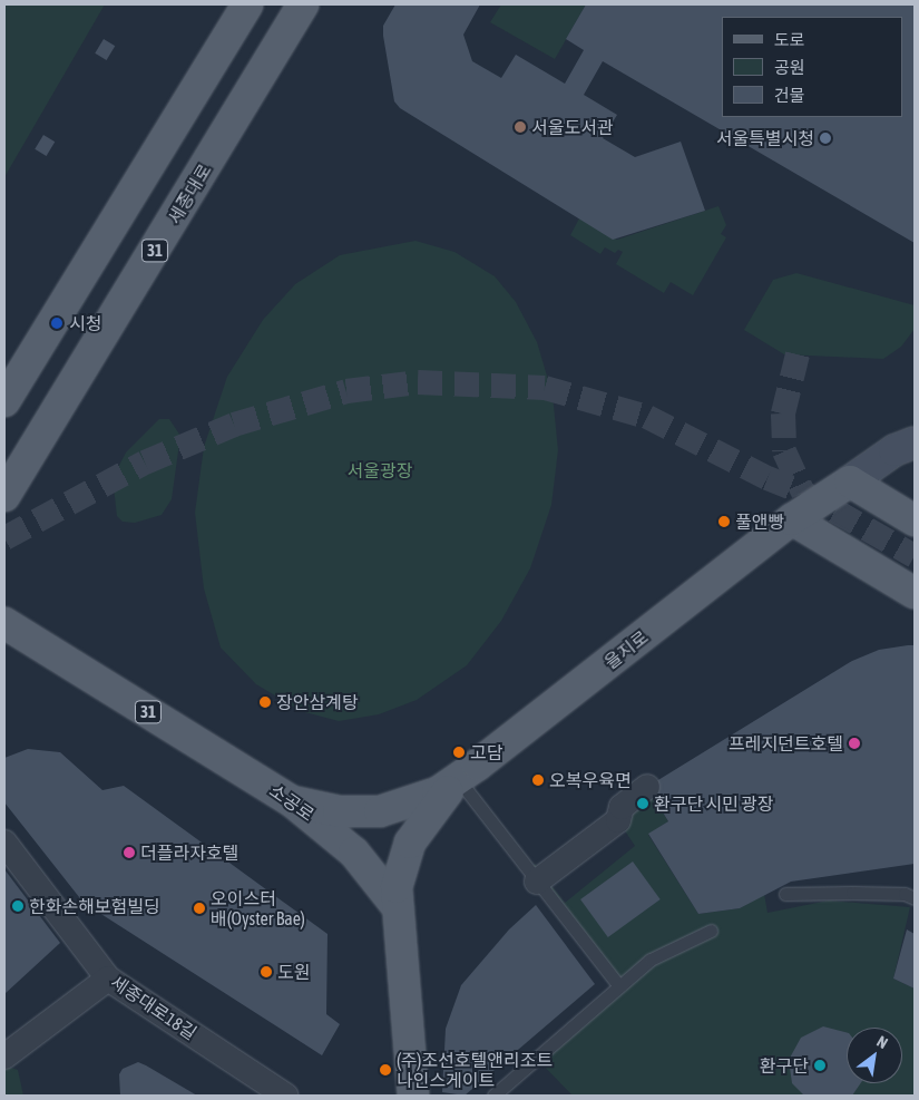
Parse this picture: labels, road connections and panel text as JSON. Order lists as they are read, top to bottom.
{
  "streets": {
    "main road": [
      "세종대로",
      "31",
      "을지로",
      "소공로"
    ],
    "street": ["세종대로18길"]
  },
  "crossings": [
    ["을지로", "소공로"]
  ],
  "parks": ["서울광장"],
  "places": [
    "서울도서관",
    "서울특별시청",
    "시청",
    "풀앤빵",
    "장안삼계탕",
    "프레지던트호텔",
    "고담",
    "오복우육면",
    "환구단 시민 광장",
    "더플라자호텔",
    "한화손해보험빌딩",
    "오이스터 배(Oyster Bae)",
    "도원",
    "환구단",
    "(주)조선호텔앤리조트 나인스게이트"
  ],
  "legend": ["도로", "공원", "건물"],
  "north": "top right"
}
